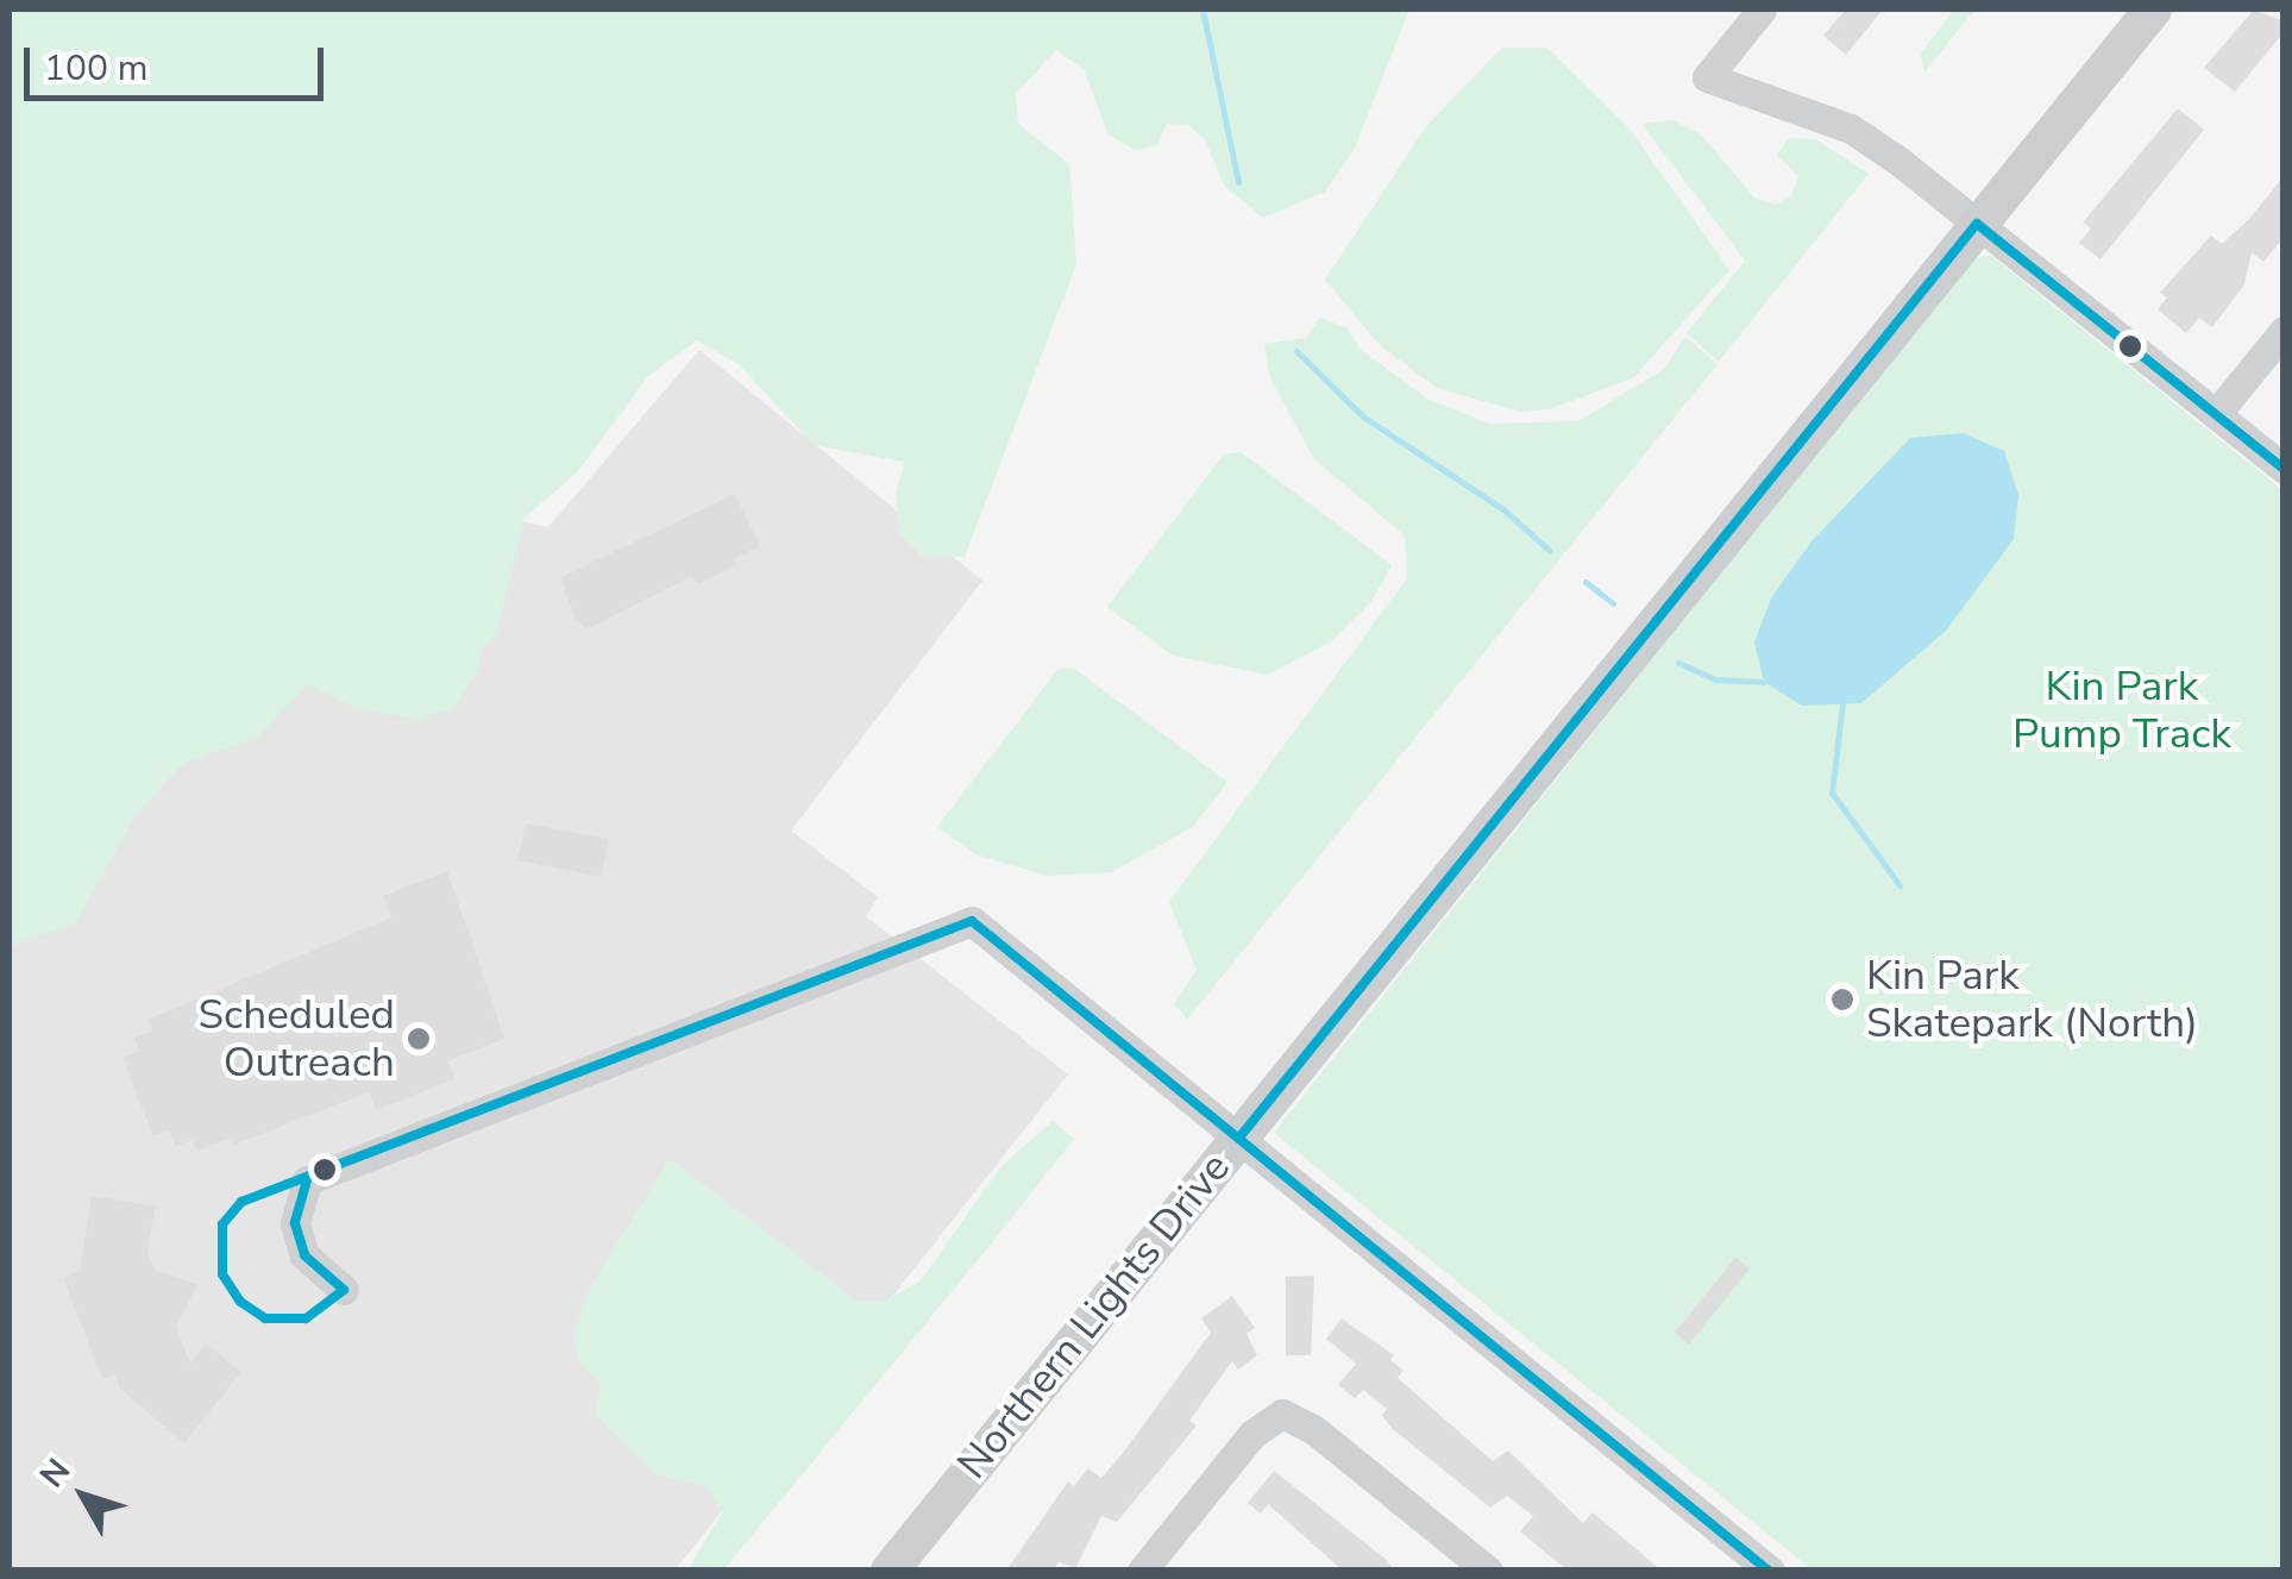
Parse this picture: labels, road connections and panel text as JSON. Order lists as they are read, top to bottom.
{
  "streets": {
    "main road": ["Northern Lights Drive"]
  },
  "parks": ["Kin Park Pump Track"],
  "places": ["Kin Park Skatepark (North)", "Scheduled Outreach"],
  "scale_bar": "100 m",
  "north": "top left"
}
